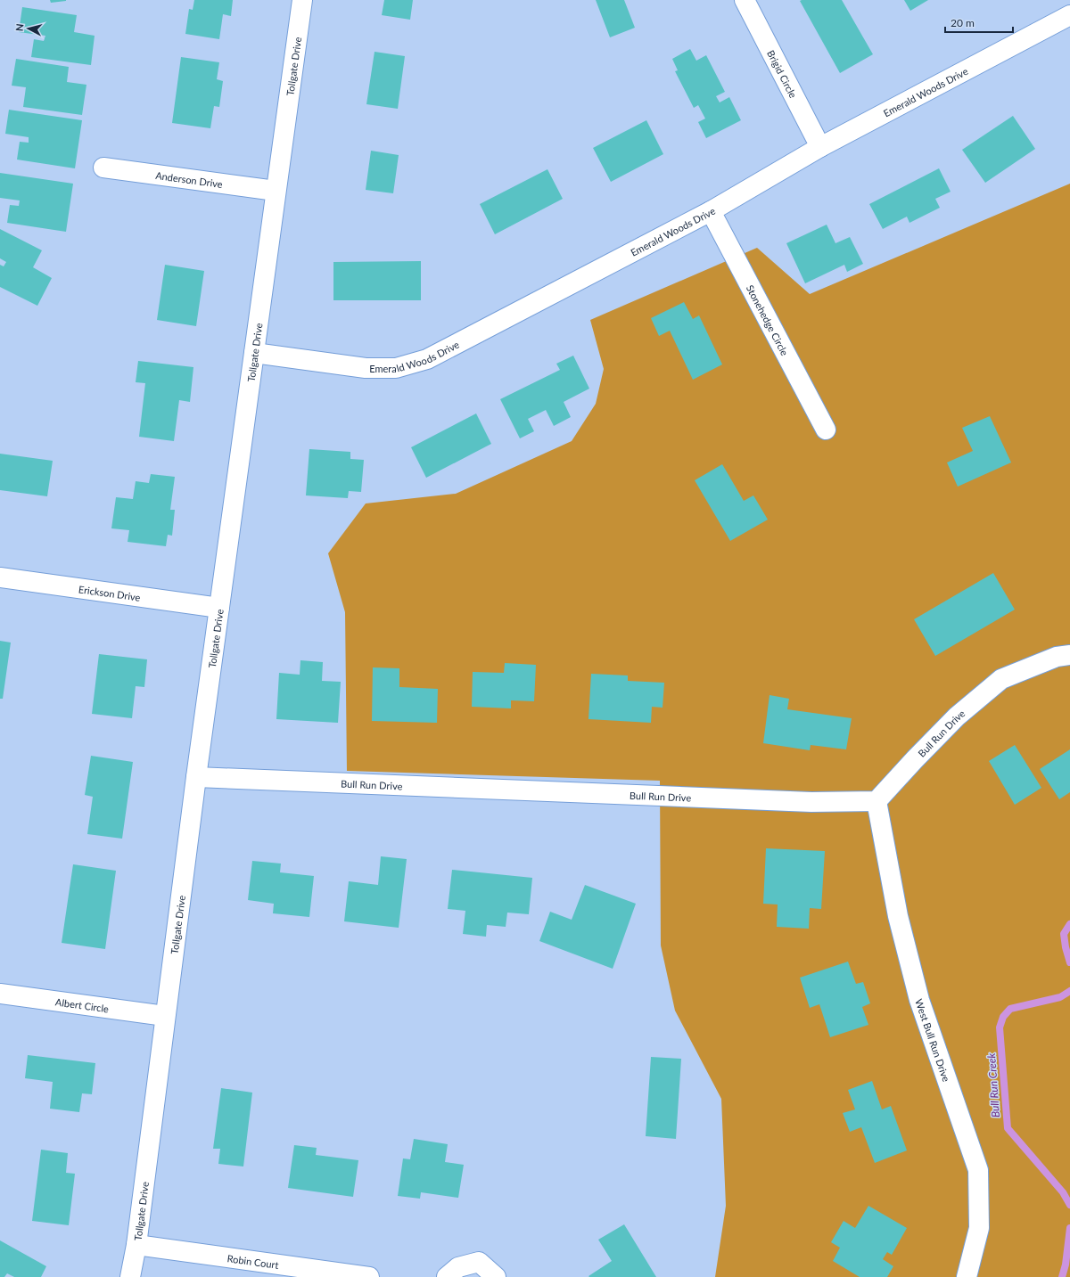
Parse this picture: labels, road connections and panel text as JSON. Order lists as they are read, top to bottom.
{
  "streets": {
    "street": [
      "Tollgate Drive",
      "Brigid Circle",
      "Emerald Woods Drive",
      "Anderson Drive",
      "Stonehedge Circle",
      "Erickson Drive",
      "Bull Run Drive",
      "Albert Circle",
      "West Bull Run Drive",
      "Robin Court"
    ]
  },
  "crossings": [
    ["Tollgate Drive", "Emerald Woods Drive"],
    ["Tollgate Drive", "Anderson Drive"],
    ["Tollgate Drive", "Erickson Drive"],
    ["Tollgate Drive", "Bull Run Drive"],
    ["Tollgate Drive", "Albert Circle"],
    ["Tollgate Drive", "Robin Court"],
    ["Brigid Circle", "Emerald Woods Drive"],
    ["Emerald Woods Drive", "Stonehedge Circle"],
    ["Bull Run Drive", "West Bull Run Drive"]
  ],
  "water": ["Bull Run Creek"],
  "scale_bar": "20 m",
  "north": "left"
}
